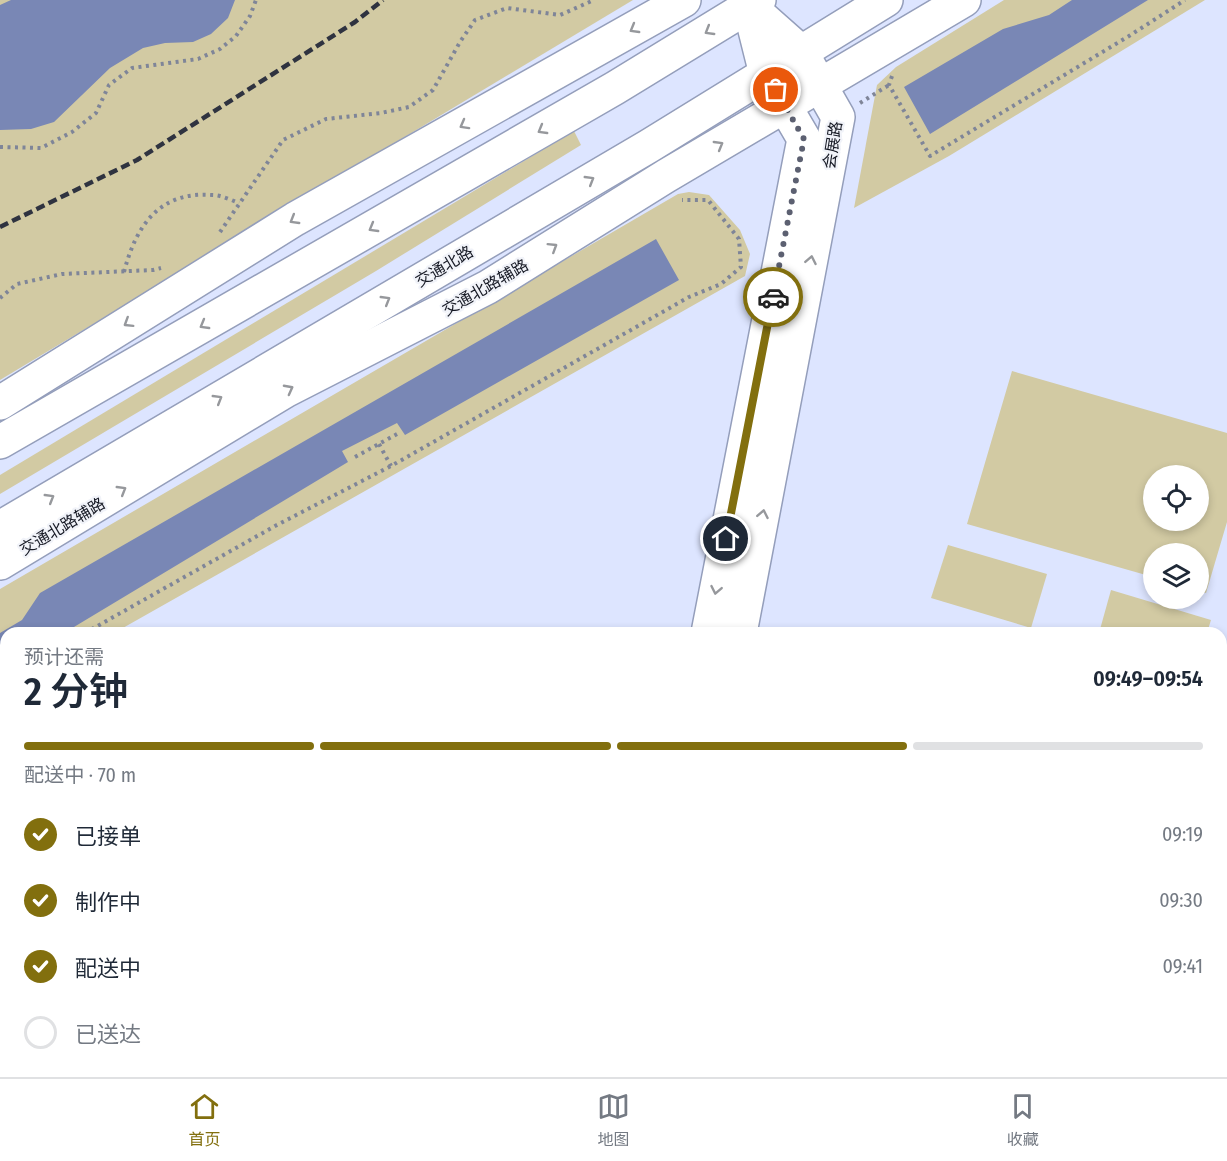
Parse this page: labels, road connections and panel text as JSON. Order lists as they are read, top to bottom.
{
  "streets": {
    "street": ["会展路", "交通北路", "交通北路辅路"]
  },
  "crossings": [
    ["会展路", "交通北路"],
    ["会展路", "交通北路辅路"]
  ],
  "page": {
    "heading": ["2 分钟", "预计还需", "09:49–09:54"],
    "bar": "配送中 · 70 m",
    "list": [
      ["已接单", "09:19"],
      ["制作中", "09:30"],
      ["配送中", "09:41"],
      "已送达"
    ],
    "tabs": ["首页", "地图", "收藏"]
  }
}
